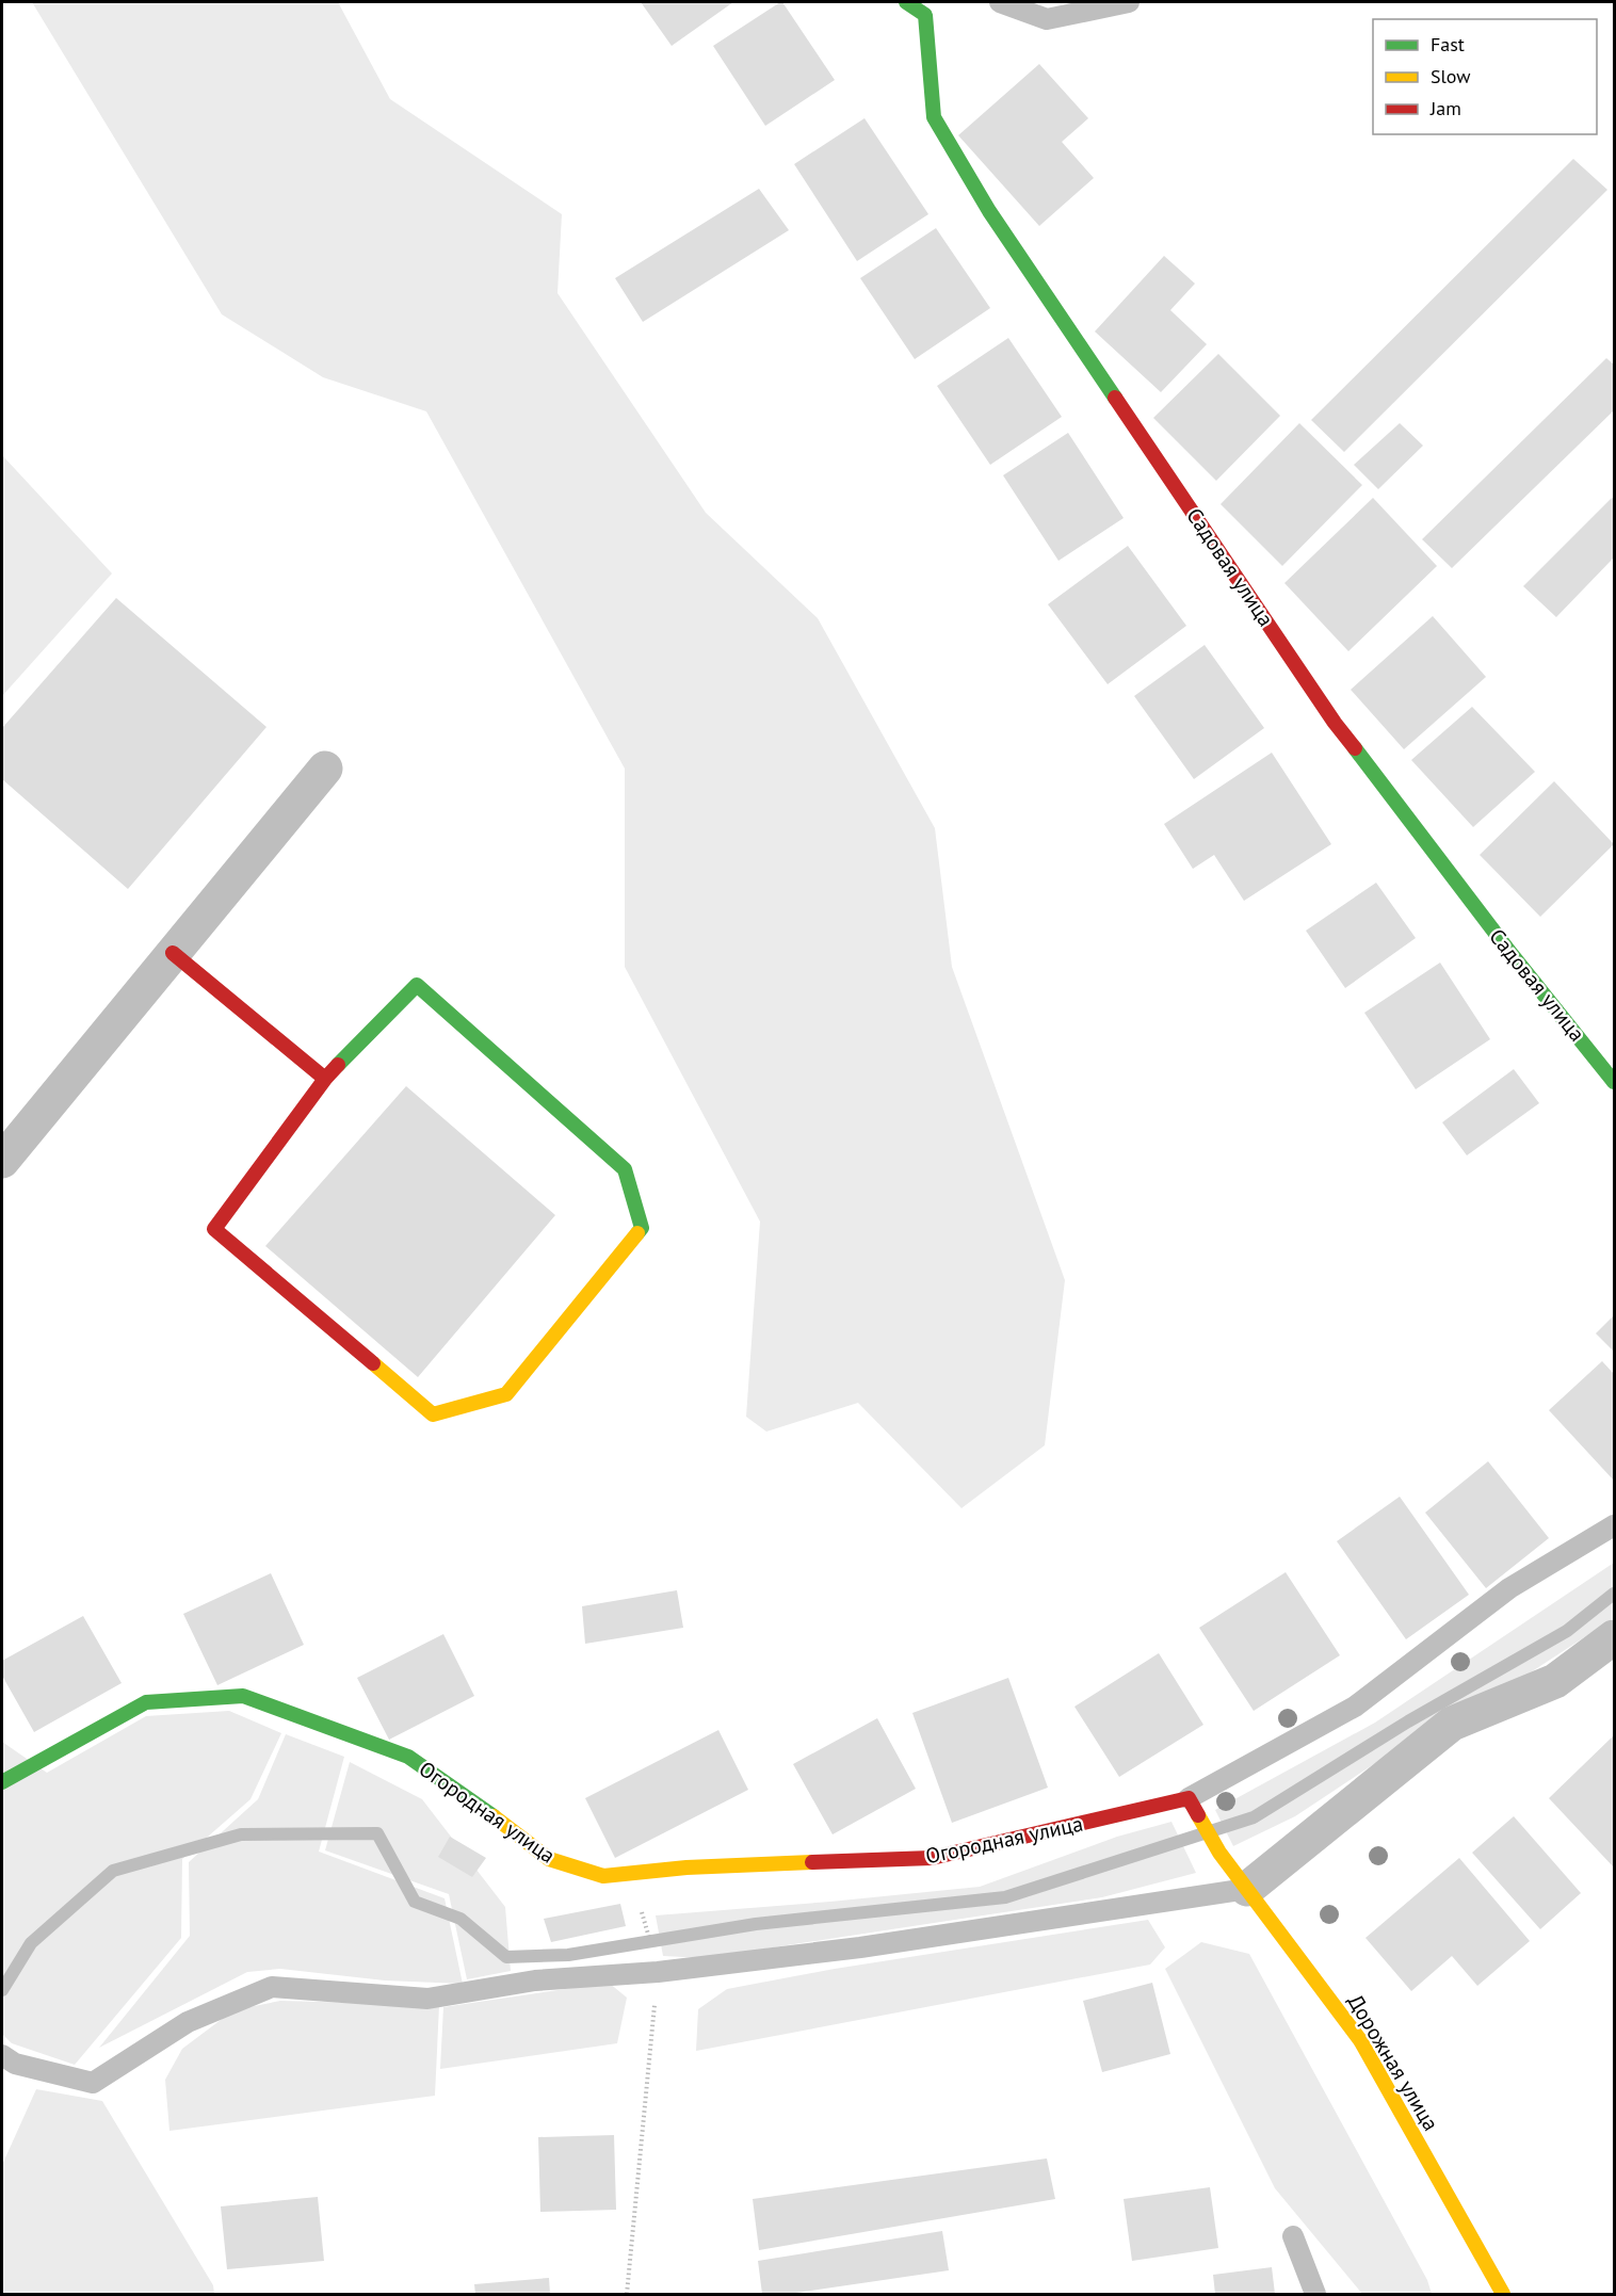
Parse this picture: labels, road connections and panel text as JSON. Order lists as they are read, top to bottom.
{
  "streets": {
    "street": ["Садовая улица", "Огородная улица", "Дорожная улица"]
  },
  "crossings": [
    ["Огородная улица", "Дорожная улица"]
  ],
  "legend": ["Fast", "Slow", "Jam"]
}
